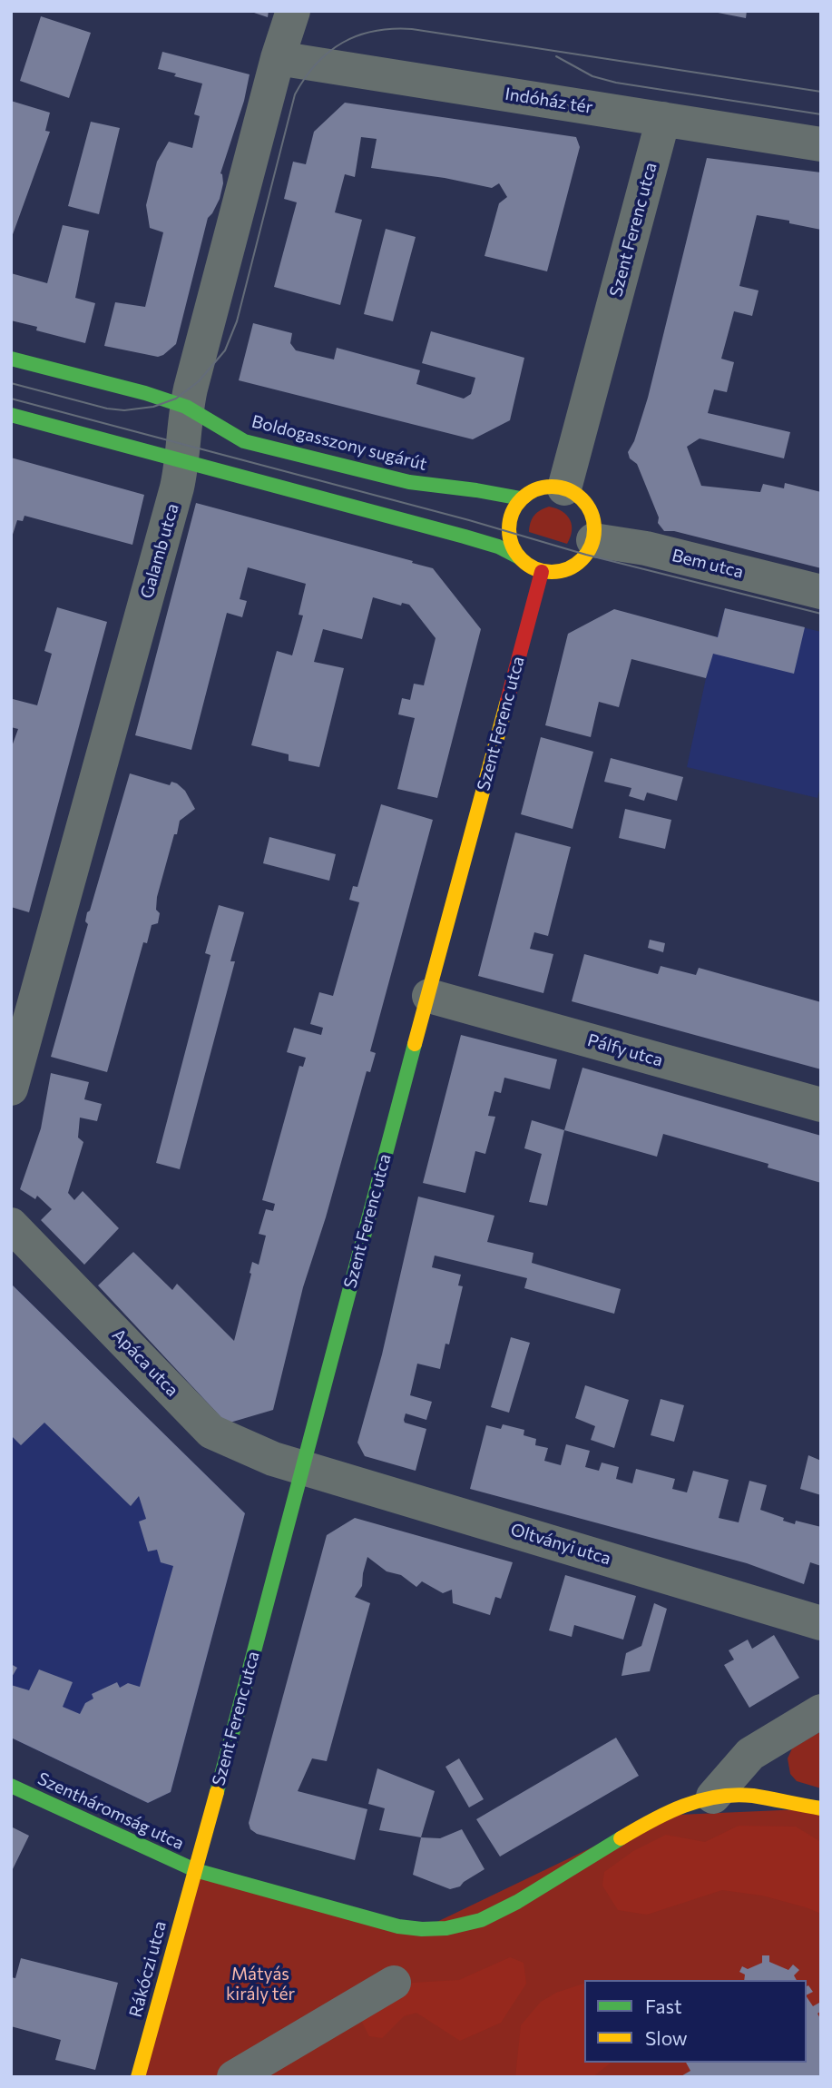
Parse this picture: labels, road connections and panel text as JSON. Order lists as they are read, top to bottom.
{
  "streets": {
    "street": [
      "Indóház tér",
      "Szent Ferenc utca",
      "Boldogasszony sugárút",
      "Galamb utca",
      "Bem utca",
      "Pálfy utca",
      "Apáca utca",
      "Oltványi utca",
      "Szentháromság utca",
      "Rákóczi utca"
    ]
  },
  "crossings": [
    ["Indóház tér", "Szent Ferenc utca"],
    ["Indóház tér", "Galamb utca"],
    ["Szent Ferenc utca", "Boldogasszony sugárút"],
    ["Szent Ferenc utca", "Bem utca"],
    ["Szent Ferenc utca", "Pálfy utca"],
    ["Szent Ferenc utca", "Apáca utca"],
    ["Szent Ferenc utca", "Oltványi utca"],
    ["Szent Ferenc utca", "Szentháromság utca"],
    ["Szent Ferenc utca", "Rákóczi utca"],
    ["Boldogasszony sugárút", "Galamb utca"],
    ["Boldogasszony sugárút", "Bem utca"],
    ["Apáca utca", "Oltványi utca"],
    ["Szentháromság utca", "Rákóczi utca"]
  ],
  "parks": ["Mátyás király tér"],
  "legend": ["Fast", "Slow"]
}
